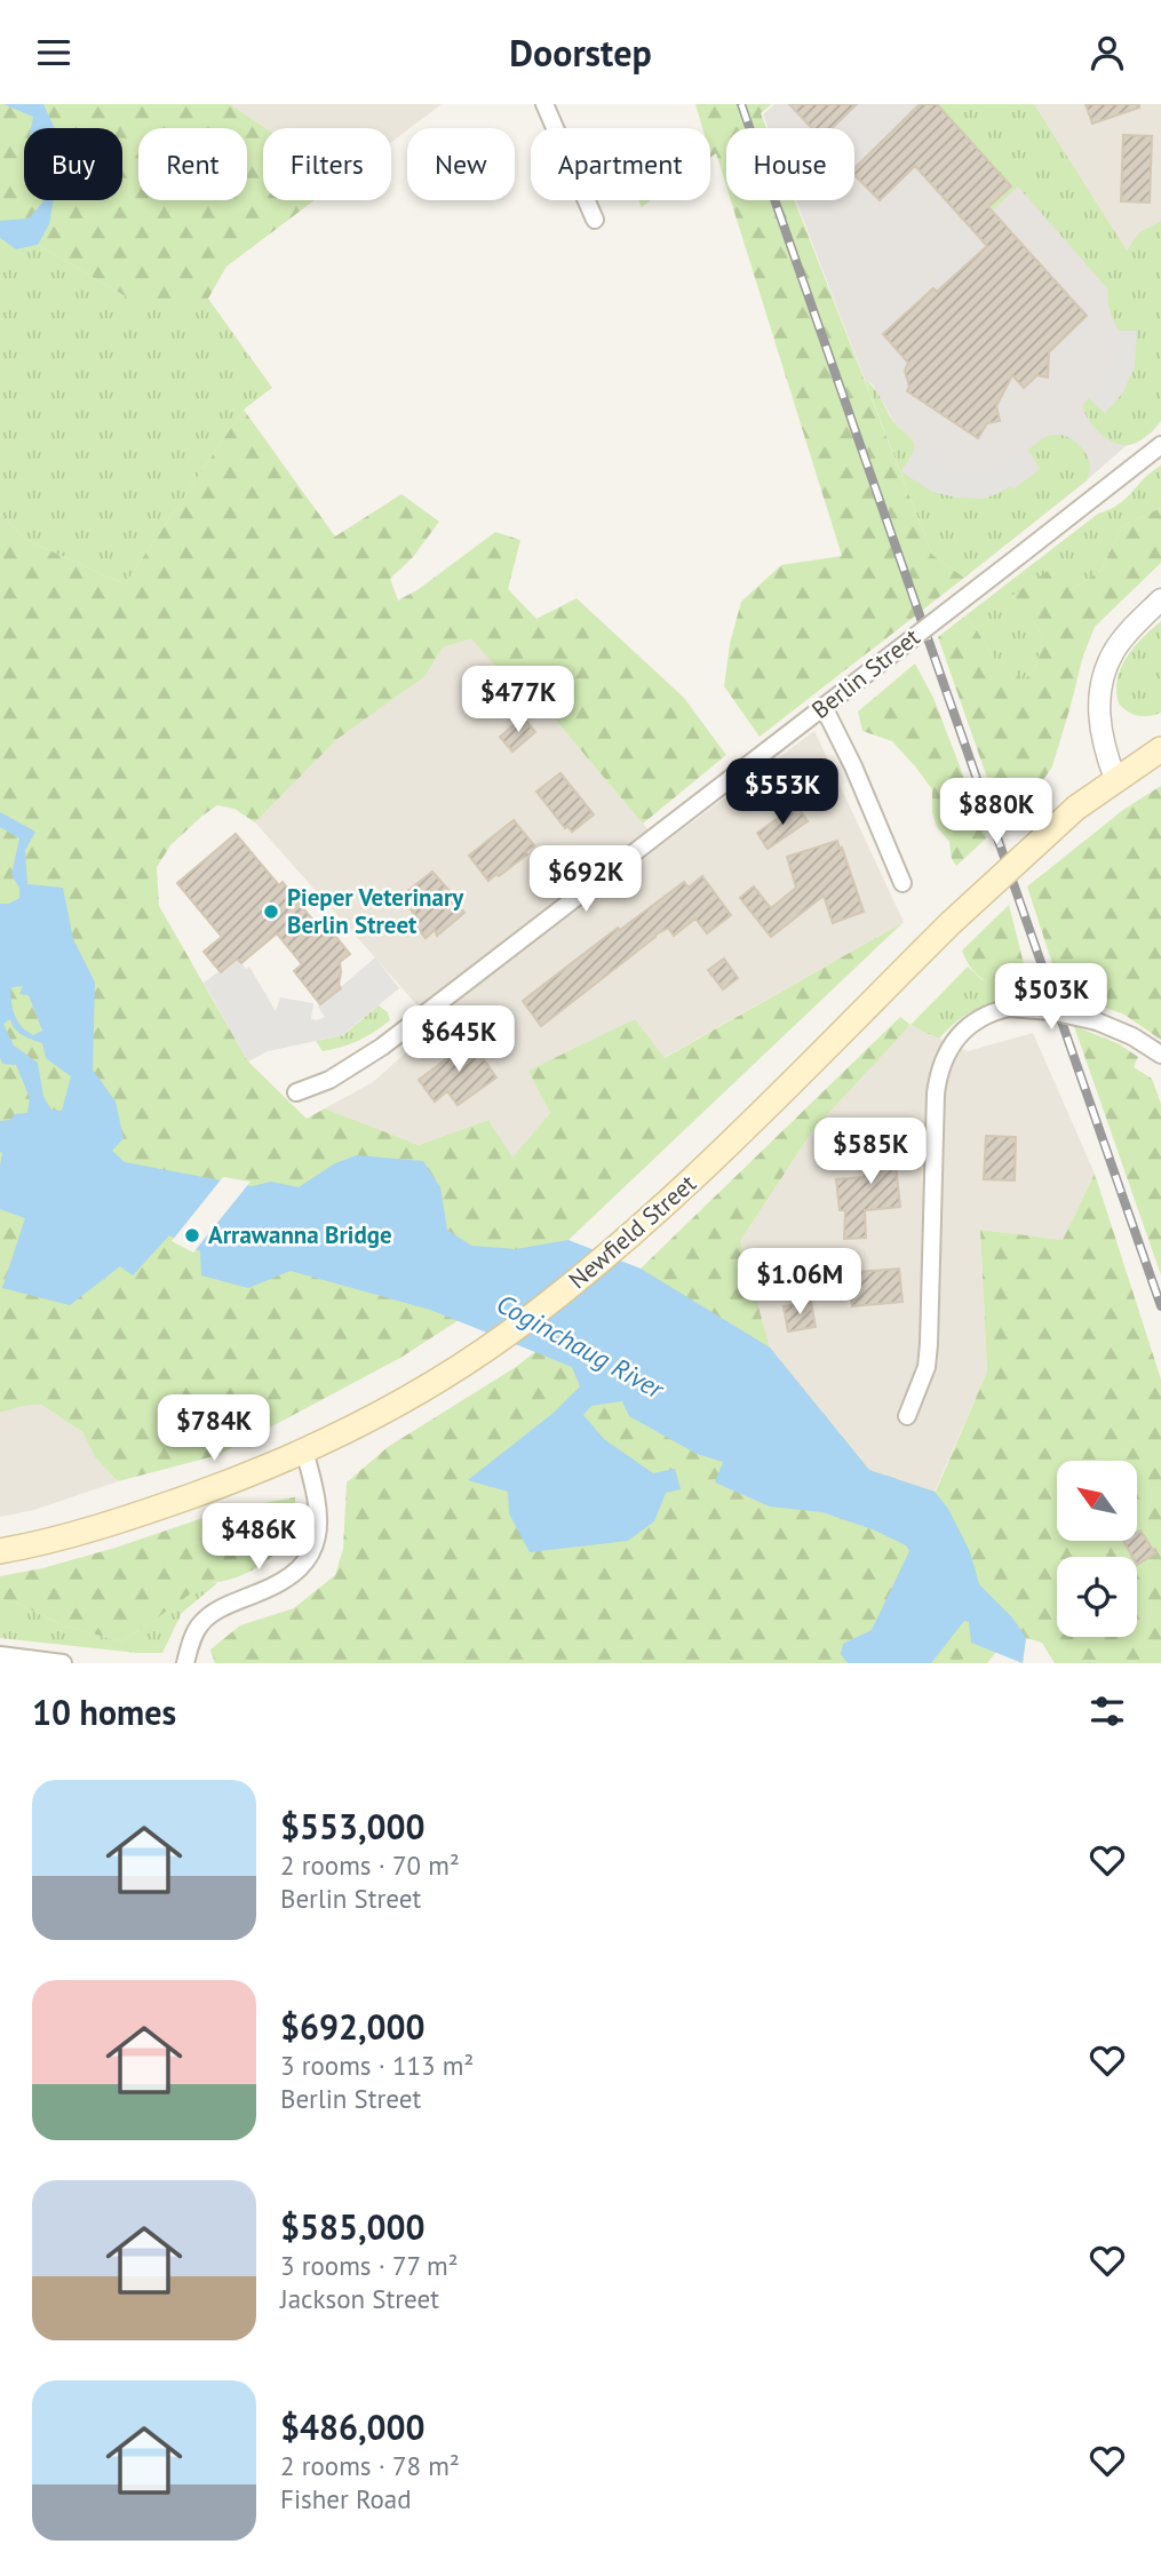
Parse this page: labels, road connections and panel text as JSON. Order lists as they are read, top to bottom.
{
  "streets": {
    "main road": ["Newfield Street"],
    "street": ["Berlin Street"]
  },
  "water": ["Coginchaug River"],
  "places": ["Pieper Veterinary Berlin Street", "Arrawanna Bridge"],
  "north": "top left",
  "page": {
    "header": "Doorstep",
    "chip": [
      "Buy",
      "Rent",
      "Filters",
      "New",
      "Apartment",
      "House"
    ],
    "price": [
      "$477K",
      "$553K",
      "$880K",
      "$692K",
      "$503K",
      "$645K",
      "$585K",
      "$1.06M",
      "$784K",
      "$486K"
    ],
    "heading": "10 homes",
    "list": [
      {
        "name": "$553,000",
        "note": "2 rooms · 70 m² · Berlin Street"
      },
      {
        "name": "$692,000",
        "note": "3 rooms · 113 m² · Berlin Street"
      },
      {
        "name": "$585,000",
        "note": "3 rooms · 77 m² · Jackson Street"
      },
      {
        "name": "$486,000",
        "note": "2 rooms · 78 m² · Fisher Road"
      }
    ]
  }
}
